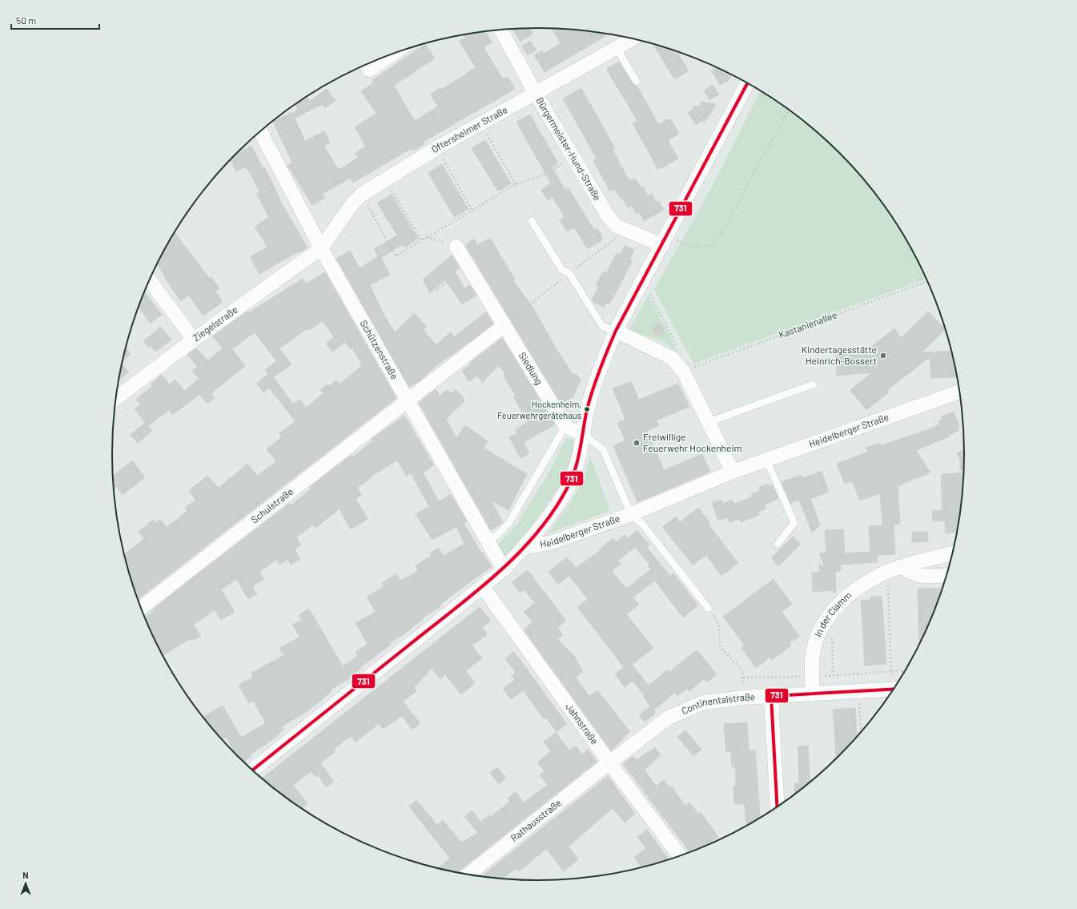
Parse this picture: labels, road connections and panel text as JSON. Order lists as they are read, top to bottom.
{
  "streets": {
    "street": [
      "Oftersheimer Straße",
      "Bürgermeister-Hund-Straße",
      "Ziegelstraße",
      "Schützenstraße",
      "Siedlung",
      "Heidelberger Straße",
      "Schulstraße",
      "In der Clamm",
      "Continentalstraße",
      "Jahnstraße",
      "Rathausstraße"
    ],
    "path": ["Kastanienallee"]
  },
  "crossings": [
    ["Oftersheimer Straße", "Bürgermeister-Hund-Straße"],
    ["Oftersheimer Straße", "Ziegelstraße"],
    ["Oftersheimer Straße", "Schützenstraße"],
    ["Ziegelstraße", "Schützenstraße"],
    ["Schützenstraße", "Schulstraße"],
    ["In der Clamm", "Continentalstraße"],
    ["Continentalstraße", "Jahnstraße"],
    ["Continentalstraße", "Rathausstraße"],
    ["Jahnstraße", "Rathausstraße"]
  ],
  "places": ["Kindertagesstätte Heinrich-Bossert", "Hockenheim, Feuerwehrgerätehaus", "Freiwillige Feuerwehr Hockenheim"],
  "lines": ["transit line 731"],
  "scale_bar": "50 m",
  "north": "top"
}
